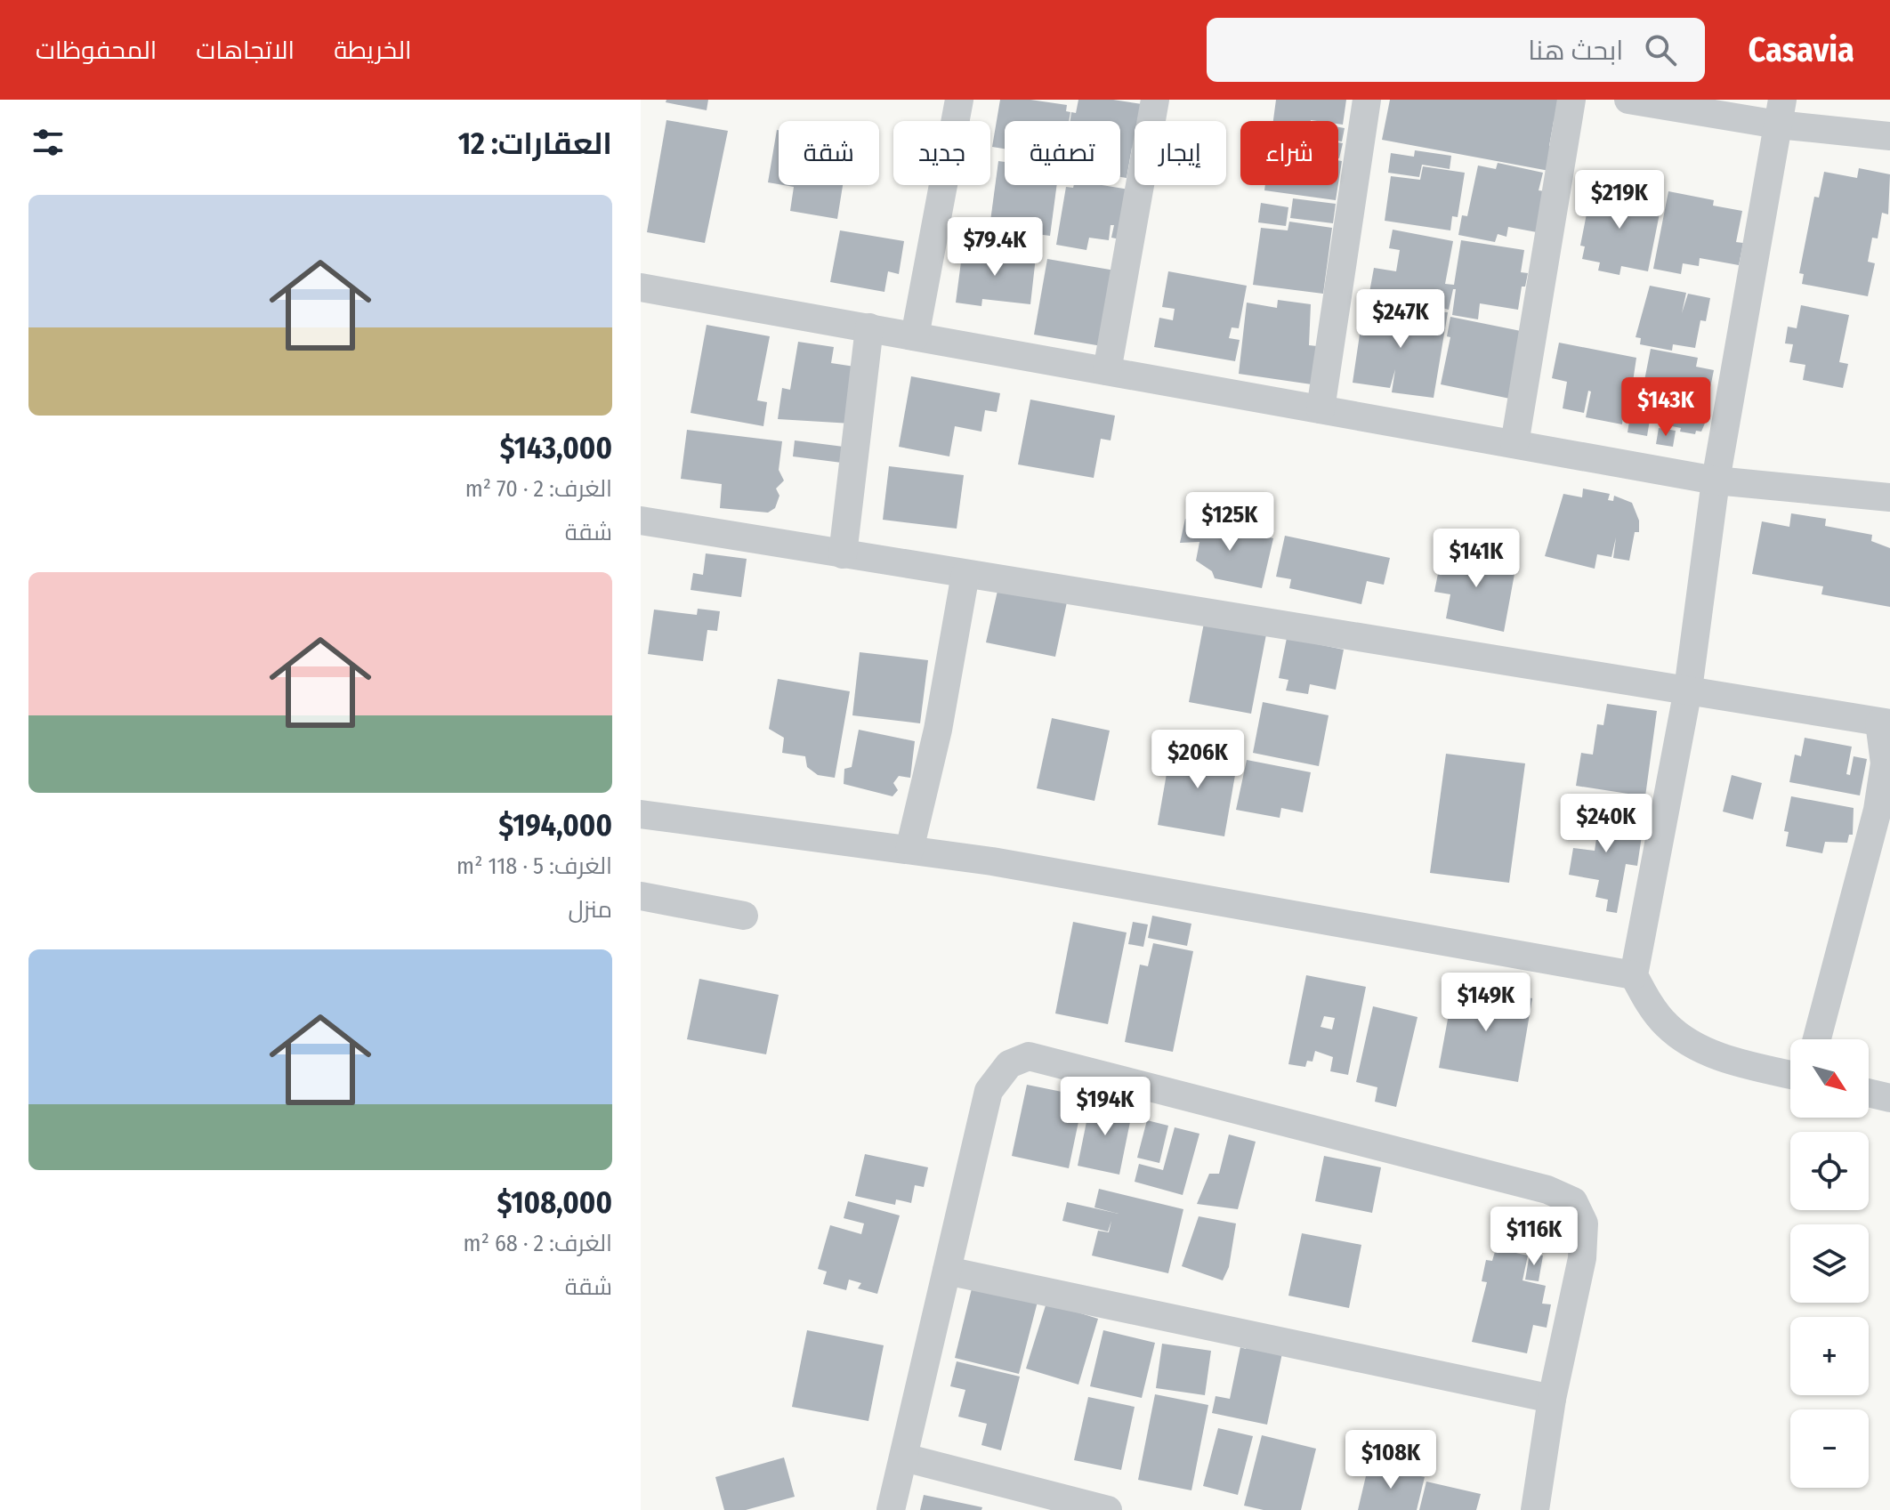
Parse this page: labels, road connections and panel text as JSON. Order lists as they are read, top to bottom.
{
  "north": "bottom right",
  "page": {
    "header": "Casavia",
    "search": "ابحث هنا",
    "nav": ["الخريطة", "الاتجاهات", "المحفوظات"],
    "heading": "العقارات: 12",
    "chip": [
      "شراء",
      "إيجار",
      "تصفية",
      "جديد",
      "شقة"
    ],
    "price": [
      "$219K",
      "$79.4K",
      "$247K",
      "$143K",
      "$125K",
      "$141K",
      "$206K",
      "$240K",
      "$149K",
      "$194K",
      "$116K",
      "$108K"
    ],
    "list": [
      {
        "name": "$143,000",
        "note": "الغرف: 2 · 70 m² · شقة"
      },
      {
        "name": "$194,000",
        "note": "الغرف: 5 · 118 m² · منزل"
      },
      {
        "name": "$108,000",
        "note": "الغرف: 2 · 68 m² · شقة"
      }
    ],
    "map_buttons": ["+", "−"]
  }
}
